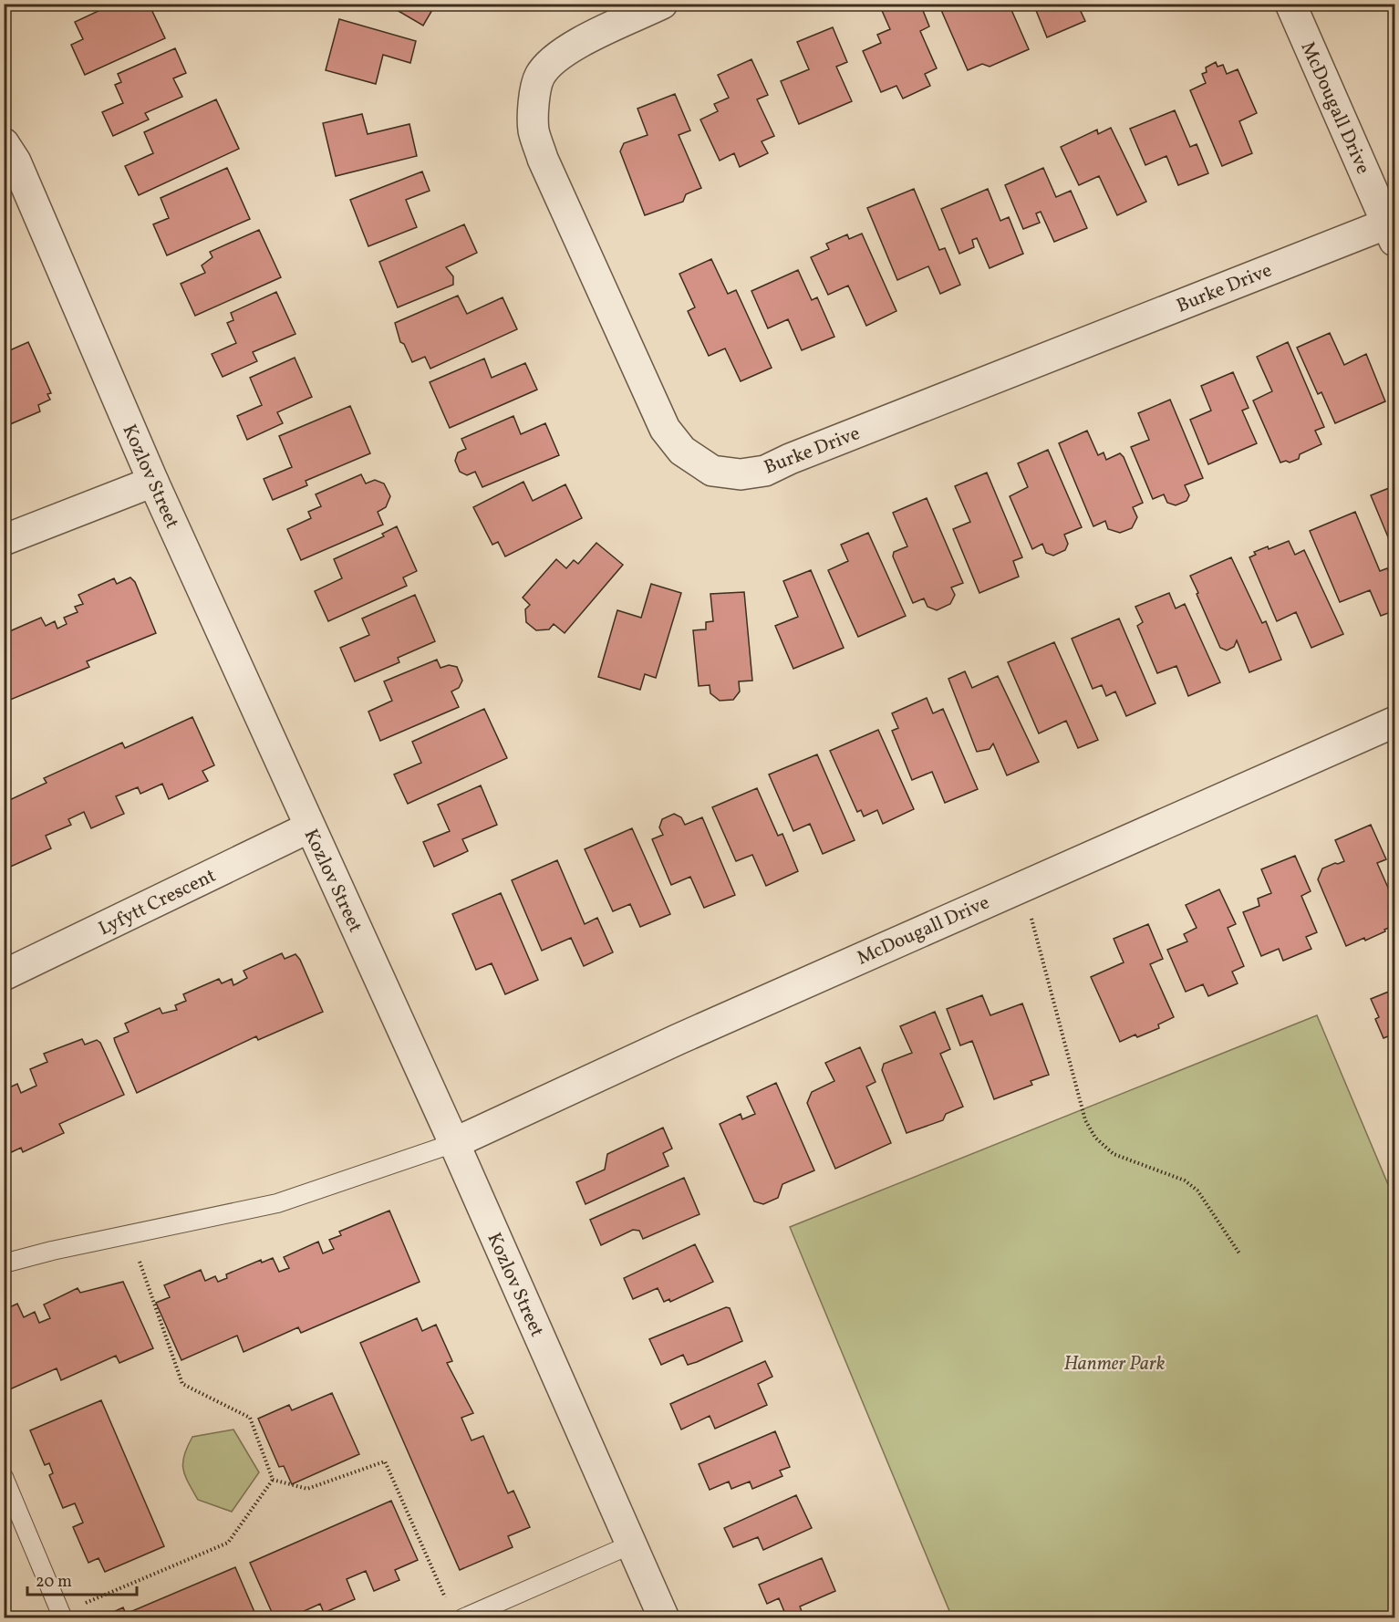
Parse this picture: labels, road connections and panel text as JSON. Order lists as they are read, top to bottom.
{
  "streets": {
    "street": [
      "McDougall Drive",
      "Burke Drive",
      "Kozlov Street",
      "Lyfytt Crescent"
    ]
  },
  "crossings": [
    ["McDougall Drive", "Burke Drive"],
    ["McDougall Drive", "Kozlov Street"],
    ["Kozlov Street", "Lyfytt Crescent"]
  ],
  "parks": ["Hanmer Park"],
  "scale_bar": "20 m"
}
